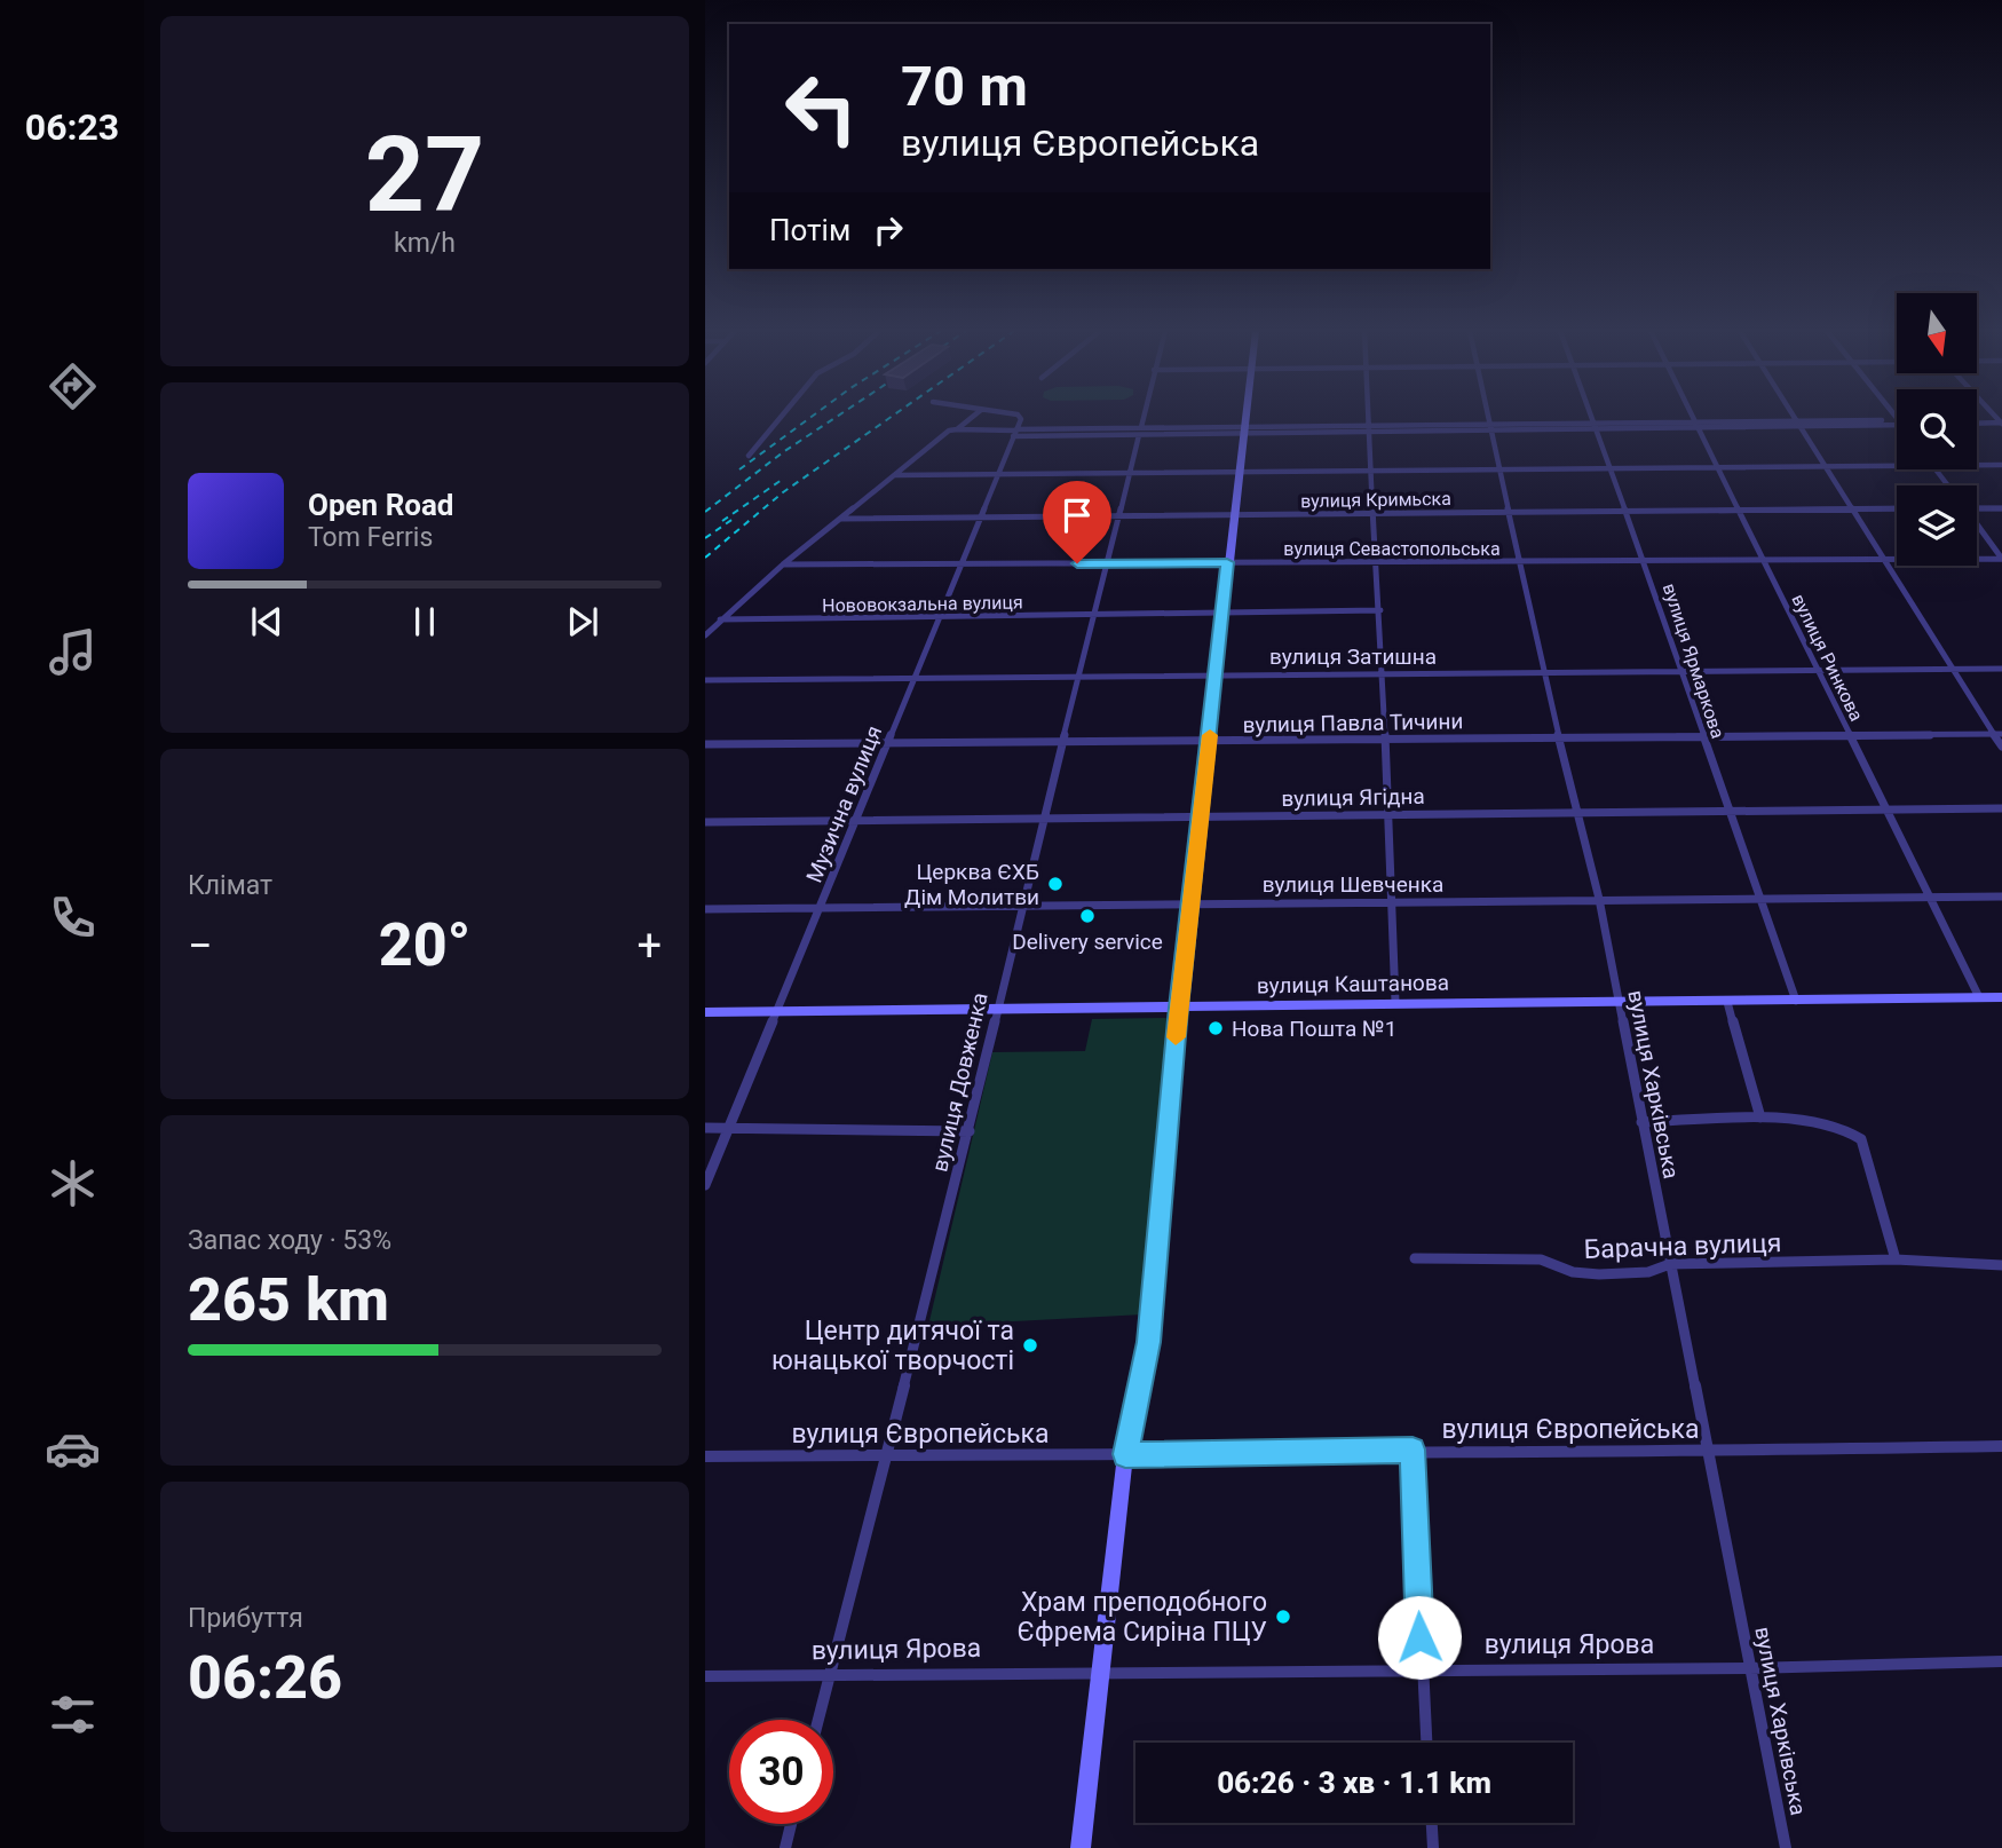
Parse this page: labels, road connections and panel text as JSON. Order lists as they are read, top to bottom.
{
  "streets": {
    "main road": ["вулиця Каштанова"],
    "street": [
      "вулиця Кримьска",
      "вулиця Севастопольська",
      "Нововокзальна вулиця",
      "вулиця Затишна",
      "вулиця Ринкова",
      "вулиця Ярмаркова",
      "вулиця Павла Тичини",
      "вулиця Ягідна",
      "Музична вулиця",
      "вулиця Шевченка",
      "вулиця Довженка",
      "вулиця Харківська",
      "Барачна вулиця",
      "вулиця Європейська",
      "вулиця Ярова"
    ]
  },
  "crossings": [
    ["вулиця Кримьска", "вулиця Ринкова"],
    ["вулиця Кримьска", "вулиця Ярмаркова"],
    ["вулиця Кримьска", "Музична вулиця"],
    ["вулиця Кримьска", "вулиця Довженка"],
    ["вулиця Кримьска", "вулиця Харківська"],
    ["вулиця Севастопольська", "вулиця Ринкова"],
    ["вулиця Севастопольська", "вулиця Ярмаркова"],
    ["вулиця Севастопольська", "Музична вулиця"],
    ["вулиця Севастопольська", "вулиця Довженка"],
    ["вулиця Севастопольська", "вулиця Харківська"],
    ["Нововокзальна вулиця", "Музична вулиця"],
    ["Нововокзальна вулиця", "вулиця Довженка"],
    ["вулиця Затишна", "вулиця Ринкова"],
    ["вулиця Затишна", "вулиця Ярмаркова"],
    ["вулиця Затишна", "Музична вулиця"],
    ["вулиця Затишна", "вулиця Довженка"],
    ["вулиця Затишна", "вулиця Харківська"],
    ["вулиця Ринкова", "вулиця Павла Тичини"],
    ["вулиця Ринкова", "вулиця Ягідна"],
    ["вулиця Ринкова", "вулиця Шевченка"],
    ["вулиця Ринкова", "вулиця Каштанова"],
    ["вулиця Ярмаркова", "вулиця Павла Тичини"],
    ["вулиця Ярмаркова", "вулиця Ягідна"],
    ["вулиця Ярмаркова", "вулиця Шевченка"],
    ["вулиця Ярмаркова", "вулиця Каштанова"],
    ["вулиця Павла Тичини", "Музична вулиця"],
    ["вулиця Павла Тичини", "вулиця Довженка"],
    ["вулиця Павла Тичини", "вулиця Харківська"],
    ["вулиця Ягідна", "Музична вулиця"],
    ["вулиця Ягідна", "вулиця Довженка"],
    ["вулиця Ягідна", "вулиця Харківська"],
    ["Музична вулиця", "вулиця Шевченка"],
    ["Музична вулиця", "вулиця Каштанова"],
    ["вулиця Шевченка", "вулиця Довженка"],
    ["вулиця Шевченка", "вулиця Харківська"],
    ["вулиця Каштанова", "вулиця Довженка"],
    ["вулиця Каштанова", "вулиця Харківська"],
    ["вулиця Довженка", "вулиця Європейська"],
    ["вулиця Довженка", "вулиця Ярова"],
    ["вулиця Харківська", "Барачна вулиця"],
    ["вулиця Харківська", "вулиця Європейська"],
    ["вулиця Харківська", "вулиця Ярова"]
  ],
  "places": [
    "Церква ЄХБ Дім Молитви",
    "Delivery service",
    "Нова Пошта №1",
    "Центр дитячої та юнацької творчості",
    "Храм преподобного Єфрема Сиріна ПЦУ"
  ],
  "north": "bottom",
  "page": {
    "tabs": "06:23",
    "tile": [
      ["27", "km/h"],
      "Клімат",
      ["Запас ходу · 53%", "265 km"],
      ["Прибуття", "06:26"]
    ],
    "turn": ["70 m", "вулиця Європейська"],
    "then": "Потім",
    "song": ["Open Road", "Tom Ferris"],
    "heat": ["−", "20°", "+"],
    "limit": "30",
    "trip": "06:26 · 3 хв · 1.1 km"
  }
}
